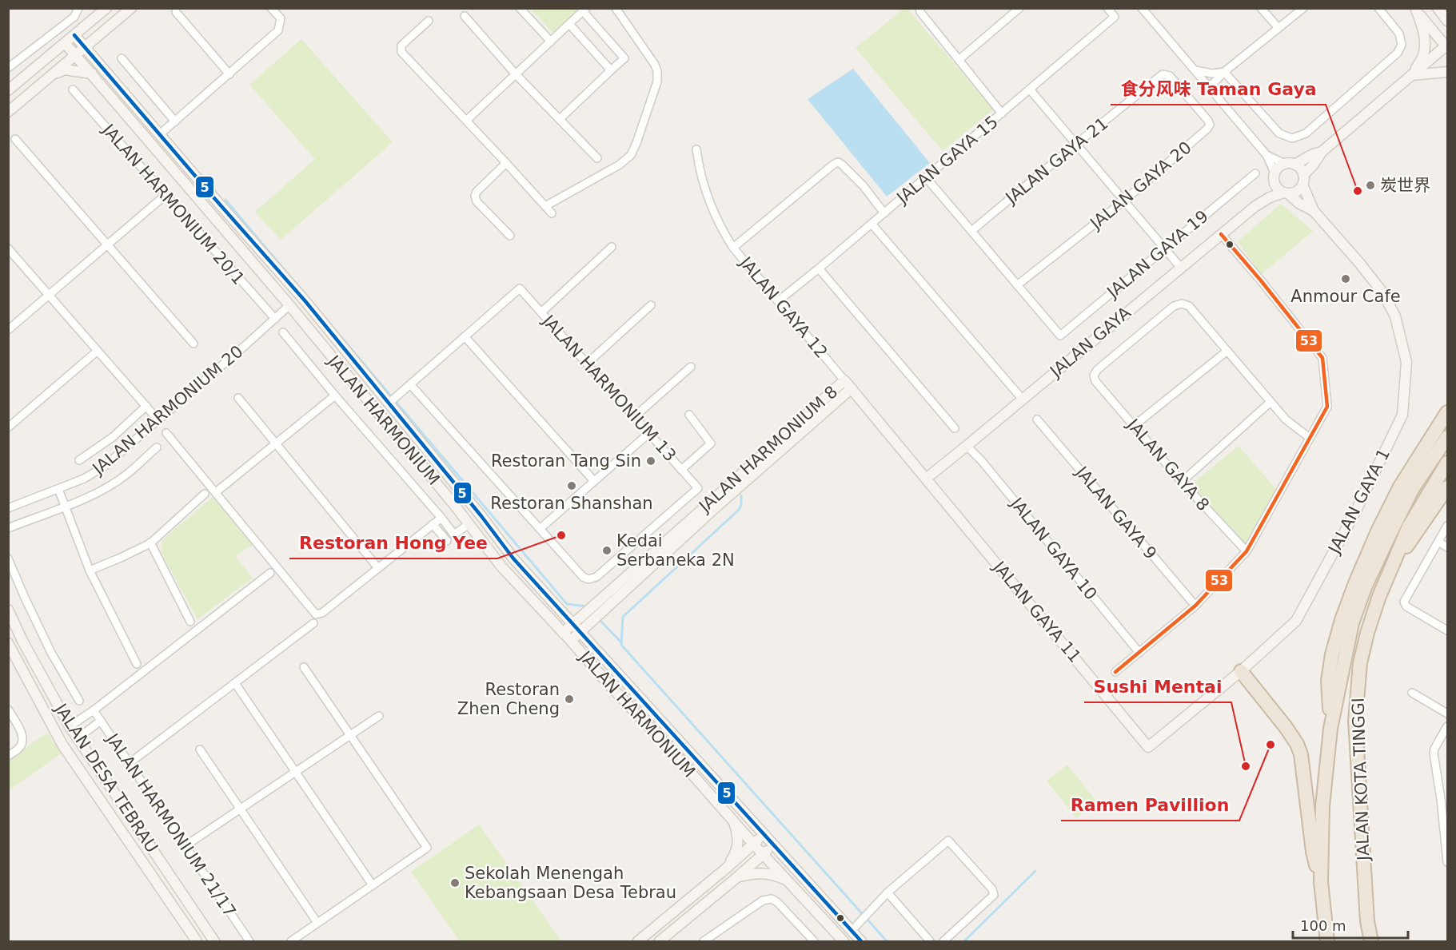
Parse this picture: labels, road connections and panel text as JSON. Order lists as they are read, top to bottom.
{
  "streets": {
    "highway": ["JALAN KOTA TINGGI"],
    "main road": [
      "JALAN GAYA 12",
      "JALAN GAYA",
      "JALAN HARMONIUM",
      "JALAN HARMONIUM 8",
      "JALAN GAYA 1",
      "JALAN GAYA 11",
      "JALAN DESA TEBRAU"
    ],
    "street": [
      "JALAN GAYA 15",
      "JALAN GAYA 21",
      "JALAN GAYA 20",
      "JALAN HARMONIUM 20/1",
      "JALAN GAYA 19",
      "JALAN HARMONIUM 13",
      "JALAN HARMONIUM 20",
      "JALAN GAYA 8",
      "JALAN GAYA 9",
      "JALAN GAYA 10",
      "JALAN HARMONIUM 21/17"
    ]
  },
  "crossings": [
    ["JALAN GAYA 15", "JALAN GAYA 12"],
    ["JALAN GAYA 21", "JALAN GAYA 20"],
    ["JALAN GAYA 20", "JALAN GAYA 19"],
    ["JALAN HARMONIUM 20/1", "JALAN HARMONIUM 20"],
    ["JALAN GAYA 12", "JALAN GAYA"],
    ["JALAN GAYA 12", "JALAN HARMONIUM 8"],
    ["JALAN GAYA 12", "JALAN GAYA 11"],
    ["JALAN GAYA", "JALAN GAYA 1"],
    ["JALAN GAYA", "JALAN GAYA 10"],
    ["JALAN GAYA", "JALAN GAYA 11"],
    ["JALAN HARMONIUM 20", "JALAN HARMONIUM"],
    ["JALAN HARMONIUM", "JALAN HARMONIUM 8"],
    ["JALAN GAYA 1", "JALAN GAYA 11"]
  ],
  "places": [
    "炭世界",
    "食分风味 Taman Gaya",
    "Anmour Cafe",
    "Restoran Tang Sin",
    "Restoran Shanshan",
    "Restoran Hong Yee",
    "Kedai Serbaneka 2N",
    "Restoran Zhen Cheng",
    "Ramen Pavillion",
    "Sushi Mentai",
    "Sekolah Menengah Kebangsaan Desa Tebrau"
  ],
  "lines": ["transit line 5", "transit line 53"],
  "scale_bar": "100 m"
}
